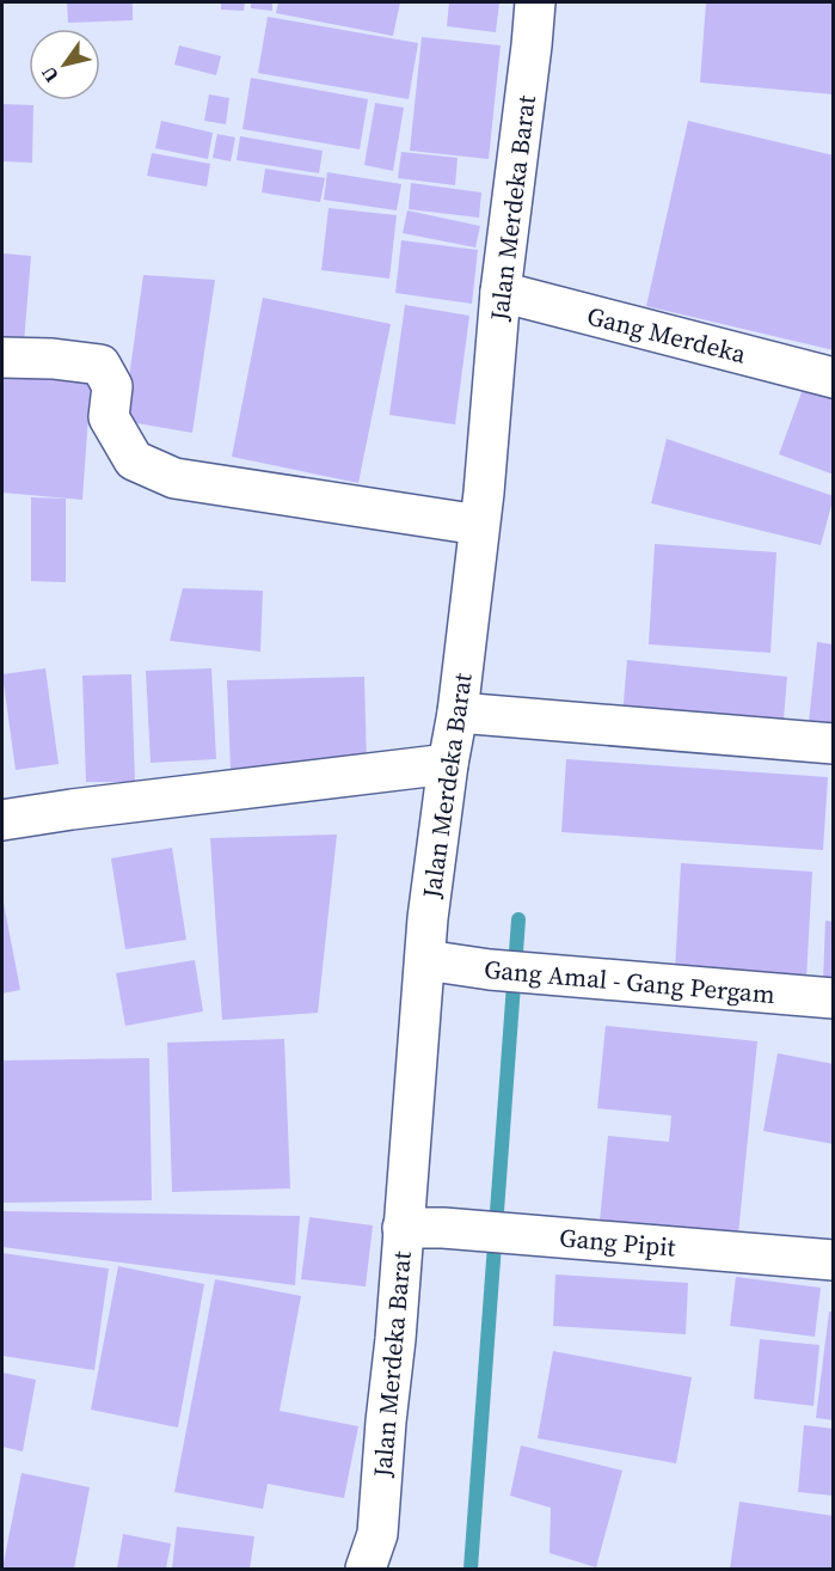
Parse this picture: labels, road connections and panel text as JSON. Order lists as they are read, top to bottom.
{
  "streets": {
    "street": [
      "Jalan Merdeka Barat",
      "Gang Merdeka",
      "Gang Amal - Gang Pergam",
      "Gang Pipit"
    ]
  },
  "crossings": [
    ["Jalan Merdeka Barat", "Gang Merdeka"],
    ["Jalan Merdeka Barat", "Gang Amal - Gang Pergam"],
    ["Jalan Merdeka Barat", "Gang Pipit"]
  ],
  "north": "bottom left"
}
